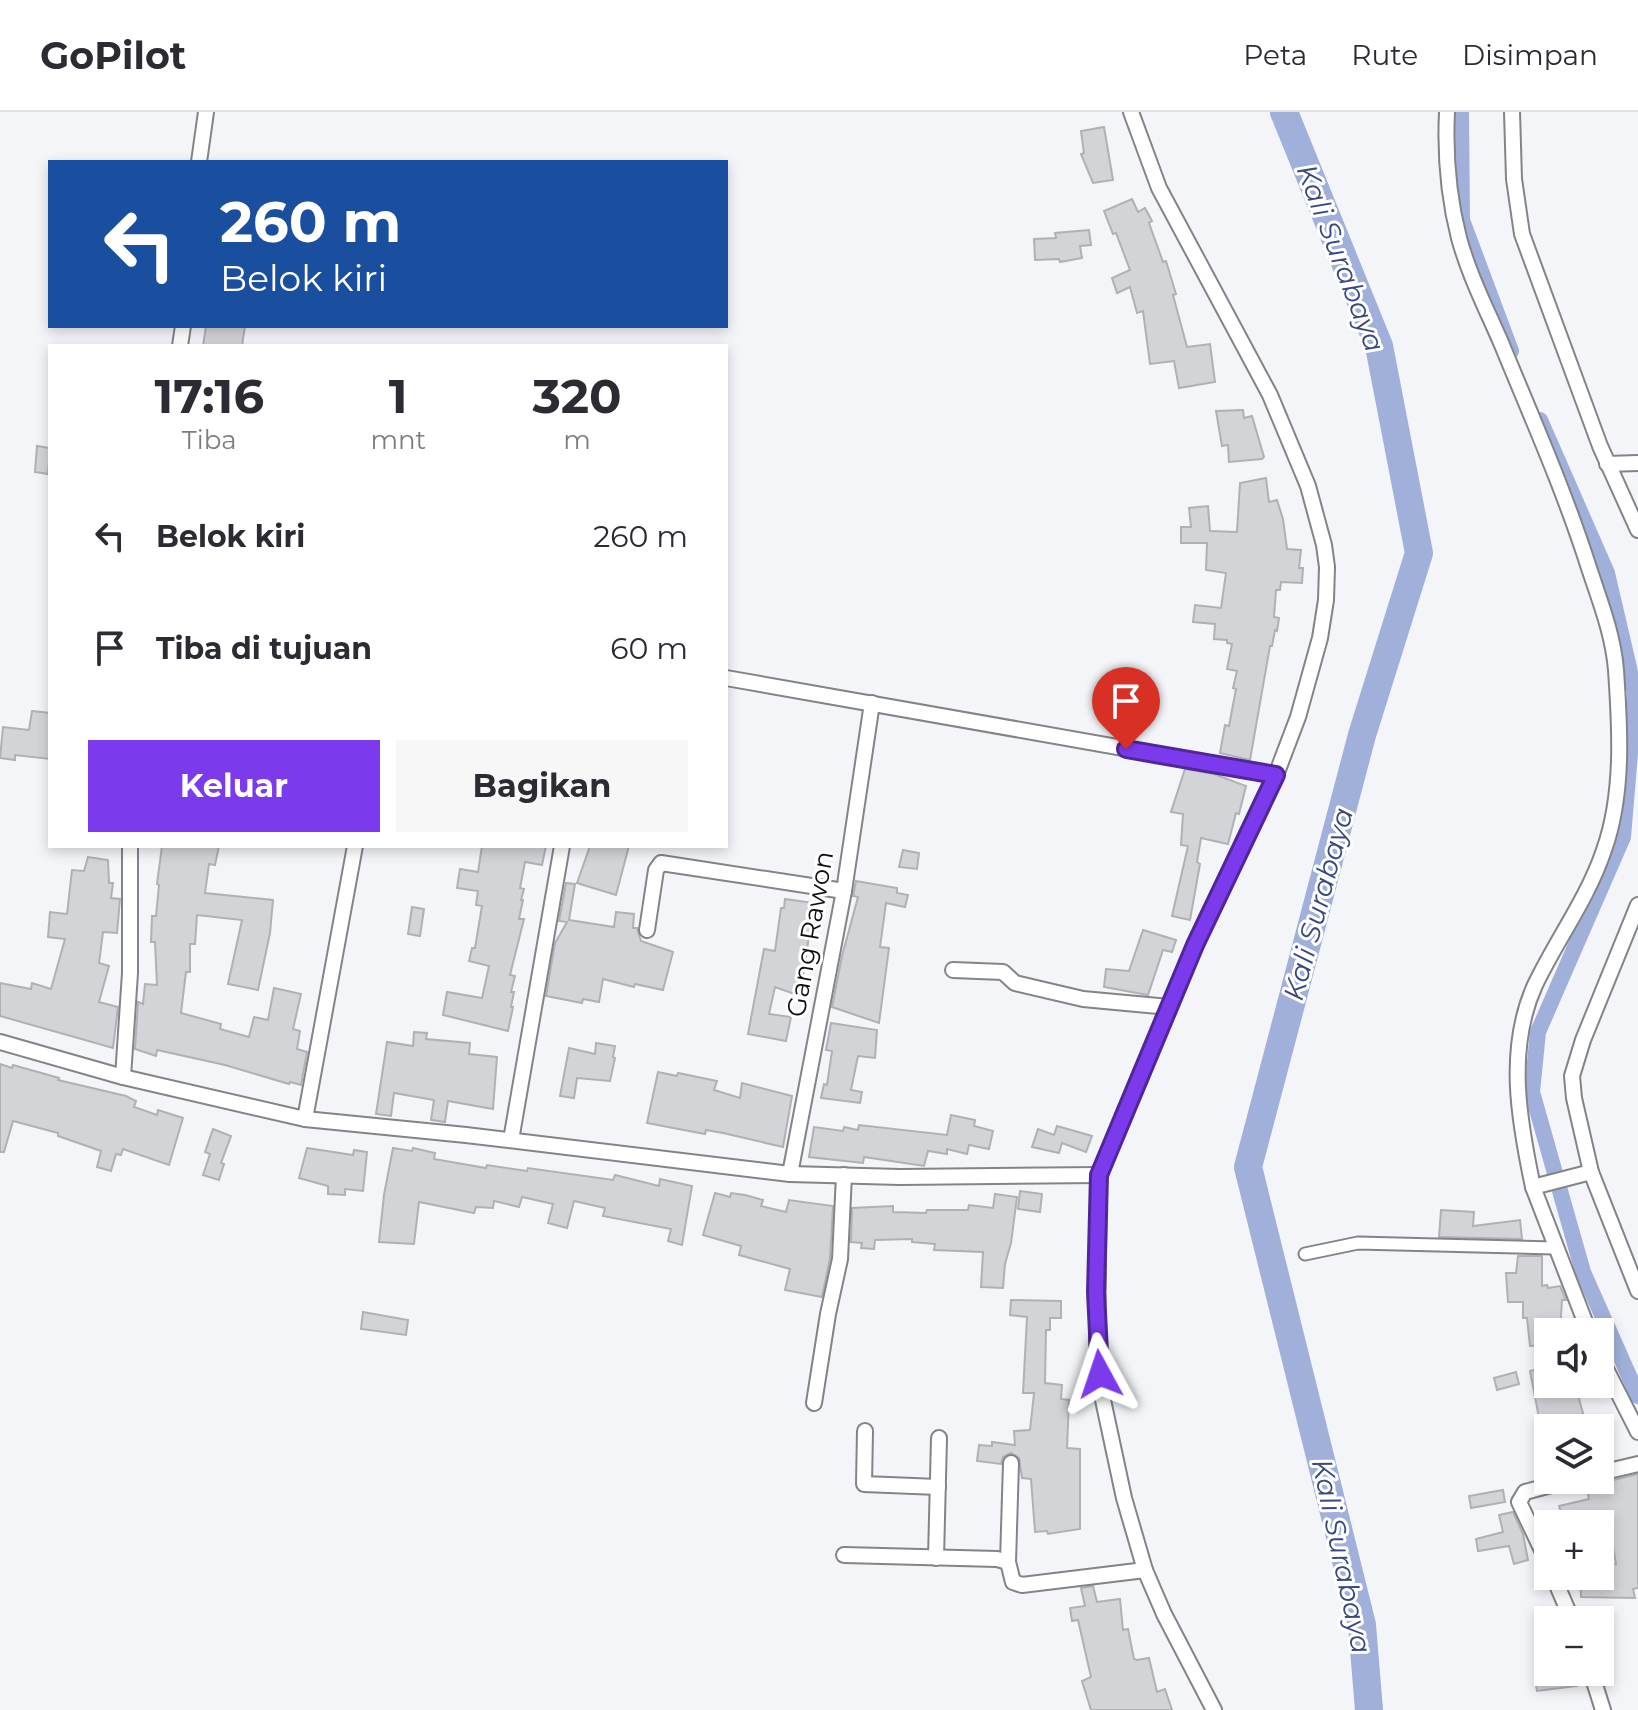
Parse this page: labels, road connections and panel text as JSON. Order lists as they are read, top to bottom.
{
  "streets": {
    "street": ["Gang Rawon"]
  },
  "water": ["Kali Surabaya"],
  "page": {
    "header": "GoPilot",
    "nav": ["Peta", "Rute", "Disimpan"],
    "turn": ["260 m", "Belok kiri"],
    "eta": [
      "17:16",
      "Tiba",
      "1",
      "mnt",
      "320",
      "m"
    ],
    "list": [
      {
        "name": "Belok kiri",
        "value": "260 m"
      },
      {
        "name": "Tiba di tujuan",
        "value": "60 m"
      }
    ],
    "buttons": ["Keluar", "Bagikan"],
    "map_buttons": ["+", "−"]
  }
}
